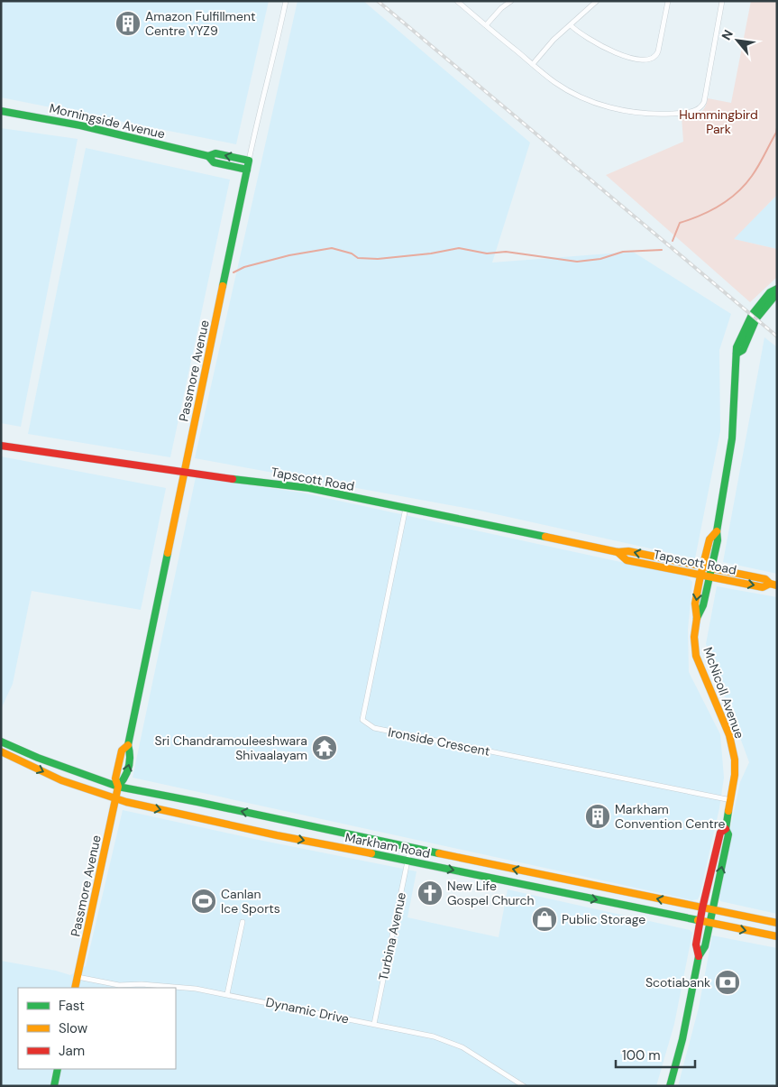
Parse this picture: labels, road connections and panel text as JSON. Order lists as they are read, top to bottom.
{
  "streets": {
    "main road": [
      "Morningside Avenue",
      "Passmore Avenue",
      "Tapscott Road",
      "McNicoll Avenue",
      "Markham Road"
    ],
    "street": ["Ironside Crescent", "Turbina Avenue", "Dynamic Drive"]
  },
  "crossings": [
    ["Morningside Avenue", "Passmore Avenue"],
    ["Passmore Avenue", "Tapscott Road"],
    ["Passmore Avenue", "Markham Road"],
    ["Passmore Avenue", "Dynamic Drive"],
    ["Tapscott Road", "McNicoll Avenue"],
    ["Tapscott Road", "Ironside Crescent"],
    ["McNicoll Avenue", "Ironside Crescent"],
    ["McNicoll Avenue", "Markham Road"],
    ["Markham Road", "Turbina Avenue"],
    ["Turbina Avenue", "Dynamic Drive"]
  ],
  "parks": ["Hummingbird Park"],
  "places": {
    "building": ["Amazon Fulfillment Centre YYZ9", "Markham Convention Centre"],
    "temple": ["Sri Chandramouleeshwara Shivaalayam"],
    "church": ["New Life Gospel Church"],
    "sports": ["Canlan Ice Sports"],
    "shop": ["Public Storage"],
    "bank": ["Scotiabank"]
  },
  "legend": ["Fast", "Slow", "Jam"],
  "scale_bar": "100 m",
  "north": "top left"
}
